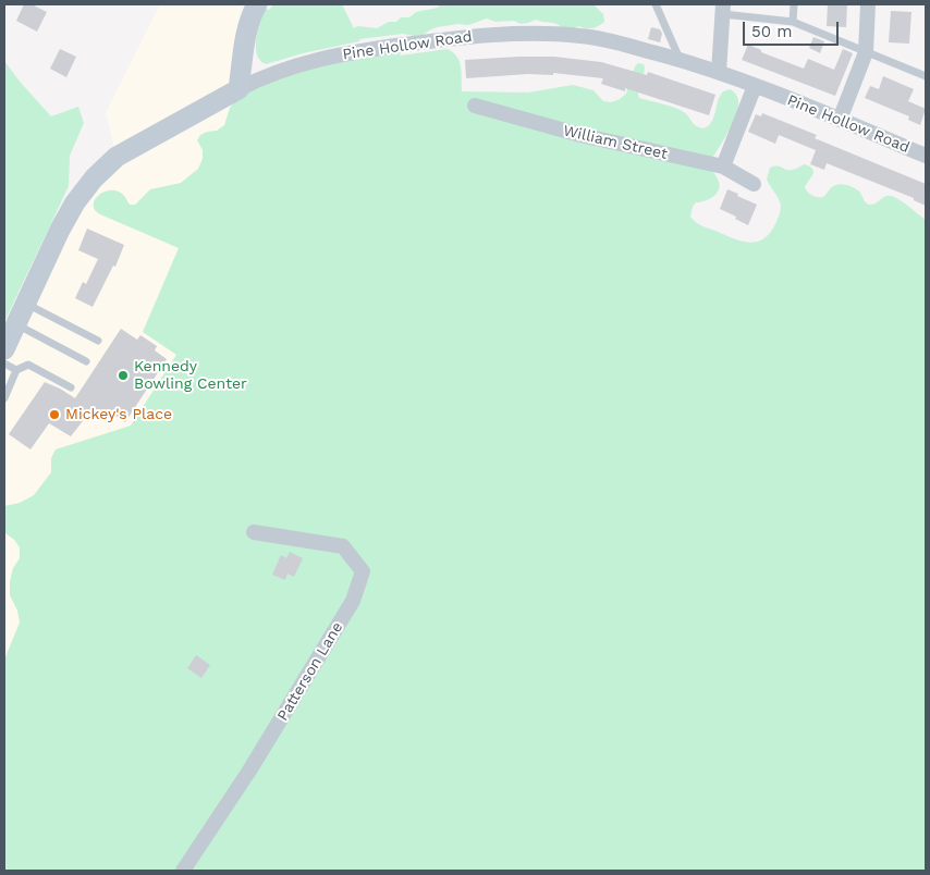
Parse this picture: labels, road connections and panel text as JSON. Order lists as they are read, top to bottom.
{
  "streets": {
    "street": ["Pine Hollow Road", "William Street", "Patterson Lane"]
  },
  "places": ["Kennedy Bowling Center", "Mickey's Place"],
  "scale_bar": "50 m"
}
